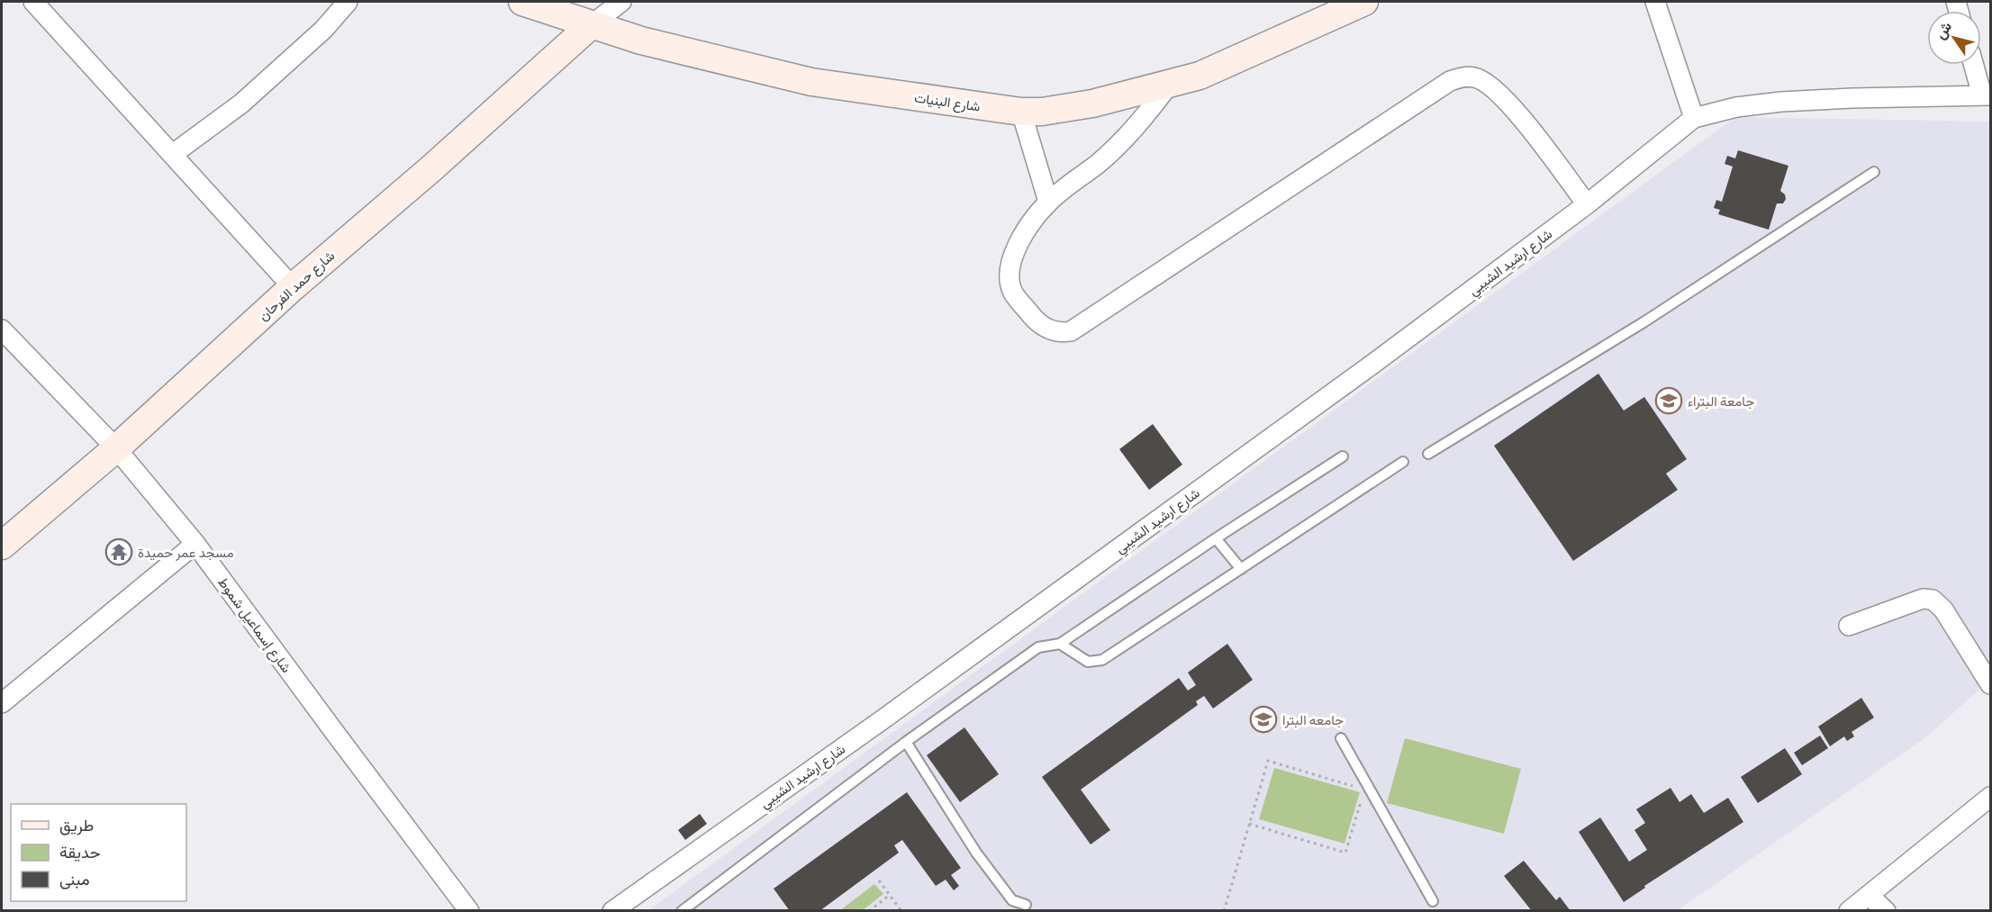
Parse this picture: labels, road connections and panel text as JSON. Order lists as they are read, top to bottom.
{
  "streets": {
    "main road": ["شارع البنيات", "شارع حمد الفرحان"],
    "street": ["شارع ارشيد الشيبي", "شارع إسماعيل شموط"]
  },
  "crossings": [
    ["شارع البنيات", "شارع حمد الفرحان"],
    ["شارع حمد الفرحان", "شارع إسماعيل شموط"]
  ],
  "places": {
    "school or university": ["جامعة البتراء", "جامعه البترا"],
    "temple": ["مسجد عمر حميدة"]
  },
  "legend": ["طريق", "حديقة", "مبنى"],
  "north": "top left"
}
